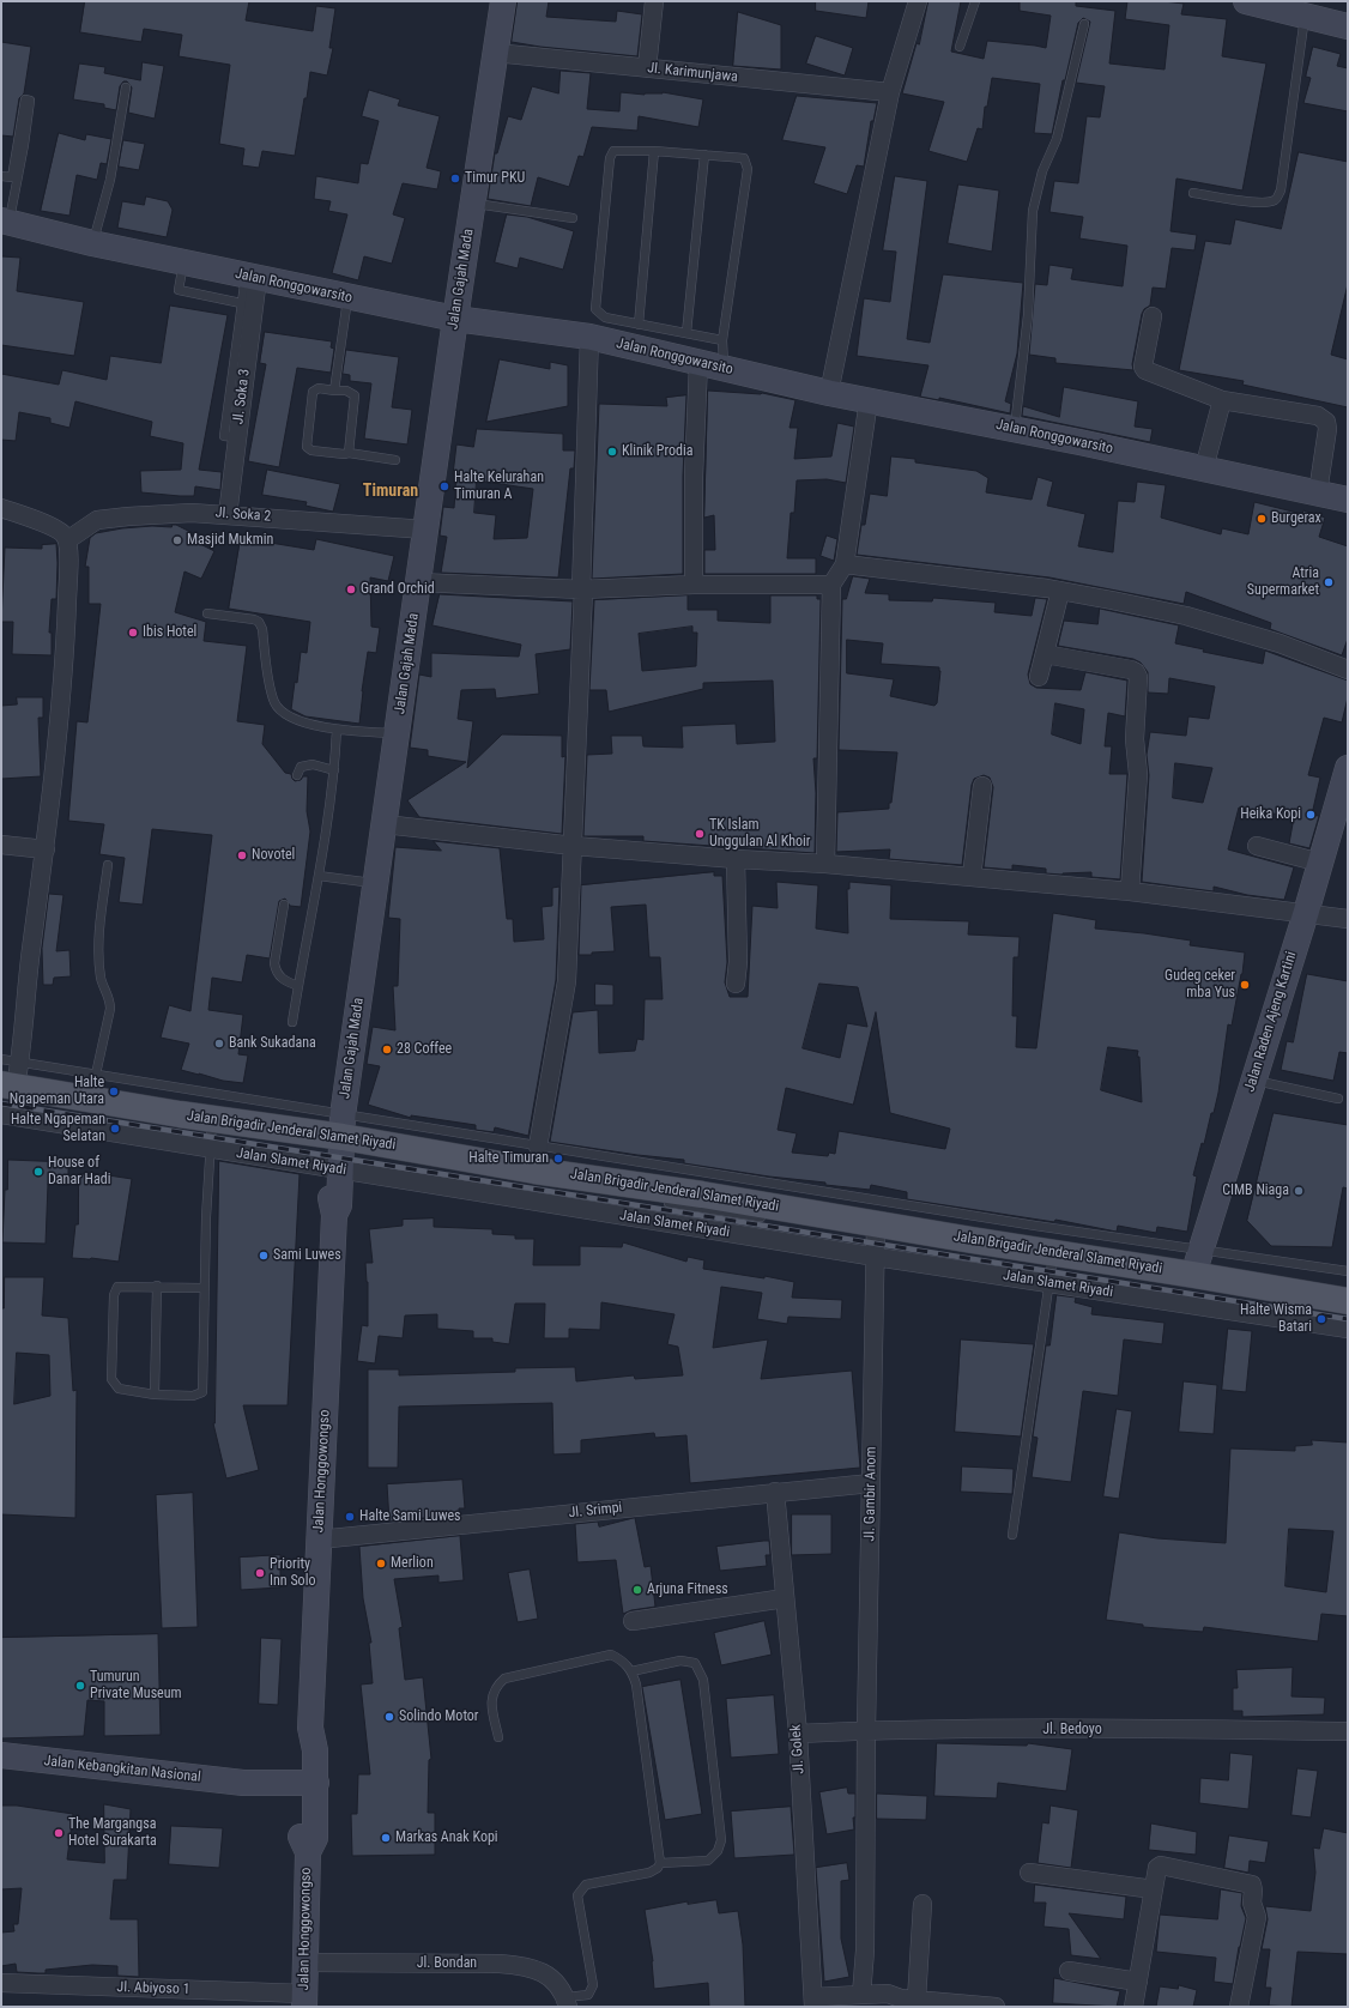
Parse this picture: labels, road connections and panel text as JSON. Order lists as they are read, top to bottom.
{
  "streets": {
    "main road": [
      "Jalan Gajah Mada",
      "Jalan Ronggowarsito",
      "Jalan Raden Ajeng Kartini",
      "Jalan Brigadir Jenderal Slamet Riyadi",
      "Jalan Honggowongso",
      "Jalan Kebangkitan Nasional"
    ],
    "street": [
      "Jl. Karimunjawa",
      "Jl. Soka 3",
      "Jl. Soka 2",
      "Jalan Slamet Riyadi",
      "Jl. Gambir Anom",
      "Jl. Srimpi",
      "Jl. Bedoyo",
      "Jl. Golek",
      "Jl. Bondan",
      "Jl. Abiyoso 1"
    ]
  },
  "crossings": [
    ["Jl. Karimunjawa", "Jalan Gajah Mada"],
    ["Jalan Gajah Mada", "Jalan Ronggowarsito"],
    ["Jalan Gajah Mada", "Jl. Soka 2"],
    ["Jalan Gajah Mada", "Jalan Brigadir Jenderal Slamet Riyadi"],
    ["Jalan Gajah Mada", "Jalan Slamet Riyadi"],
    ["Jalan Gajah Mada", "Jalan Honggowongso"],
    ["Jalan Ronggowarsito", "Jl. Soka 3"],
    ["Jl. Soka 3", "Jl. Soka 2"],
    ["Jalan Raden Ajeng Kartini", "Jalan Brigadir Jenderal Slamet Riyadi"],
    ["Jalan Brigadir Jenderal Slamet Riyadi", "Jalan Slamet Riyadi"],
    ["Jalan Brigadir Jenderal Slamet Riyadi", "Jalan Honggowongso"],
    ["Jalan Brigadir Jenderal Slamet Riyadi", "Jl. Gambir Anom"],
    ["Jalan Slamet Riyadi", "Jalan Honggowongso"],
    ["Jalan Slamet Riyadi", "Jl. Gambir Anom"],
    ["Jalan Honggowongso", "Jl. Srimpi"],
    ["Jalan Honggowongso", "Jalan Kebangkitan Nasional"],
    ["Jalan Honggowongso", "Jl. Bondan"],
    ["Jalan Honggowongso", "Jl. Abiyoso 1"],
    ["Jl. Gambir Anom", "Jl. Srimpi"],
    ["Jl. Gambir Anom", "Jl. Bedoyo"],
    ["Jl. Srimpi", "Jl. Golek"],
    ["Jl. Bedoyo", "Jl. Golek"]
  ],
  "districts": ["Timuran"],
  "places": [
    "Timur PKU",
    "Klinik Prodia",
    "Halte Kelurahan Timuran A",
    "Burgerax",
    "Masjid Mukmin",
    "Atria Supermarket",
    "Grand Orchid",
    "Ibis Hotel",
    "Heika Kopi",
    "TK Islam Unggulan Al Khoir",
    "Novotel",
    "Gudeg ceker mba Yus",
    "Bank Sukadana",
    "28 Coffee",
    "Halte Ngapeman Utara",
    "Halte Ngapeman Selatan",
    "Halte Timuran",
    "House of Danar Hadi",
    "CIMB Niaga",
    "Sami Luwes",
    "Halte Wisma Batari",
    "Halte Sami Luwes",
    "Merlion",
    "Priority Inn Solo",
    "Arjuna Fitness",
    "Tumurun Private Museum",
    "Solindo Motor",
    "The Margangsa Hotel Surakarta",
    "Markas Anak Kopi"
  ]
}
